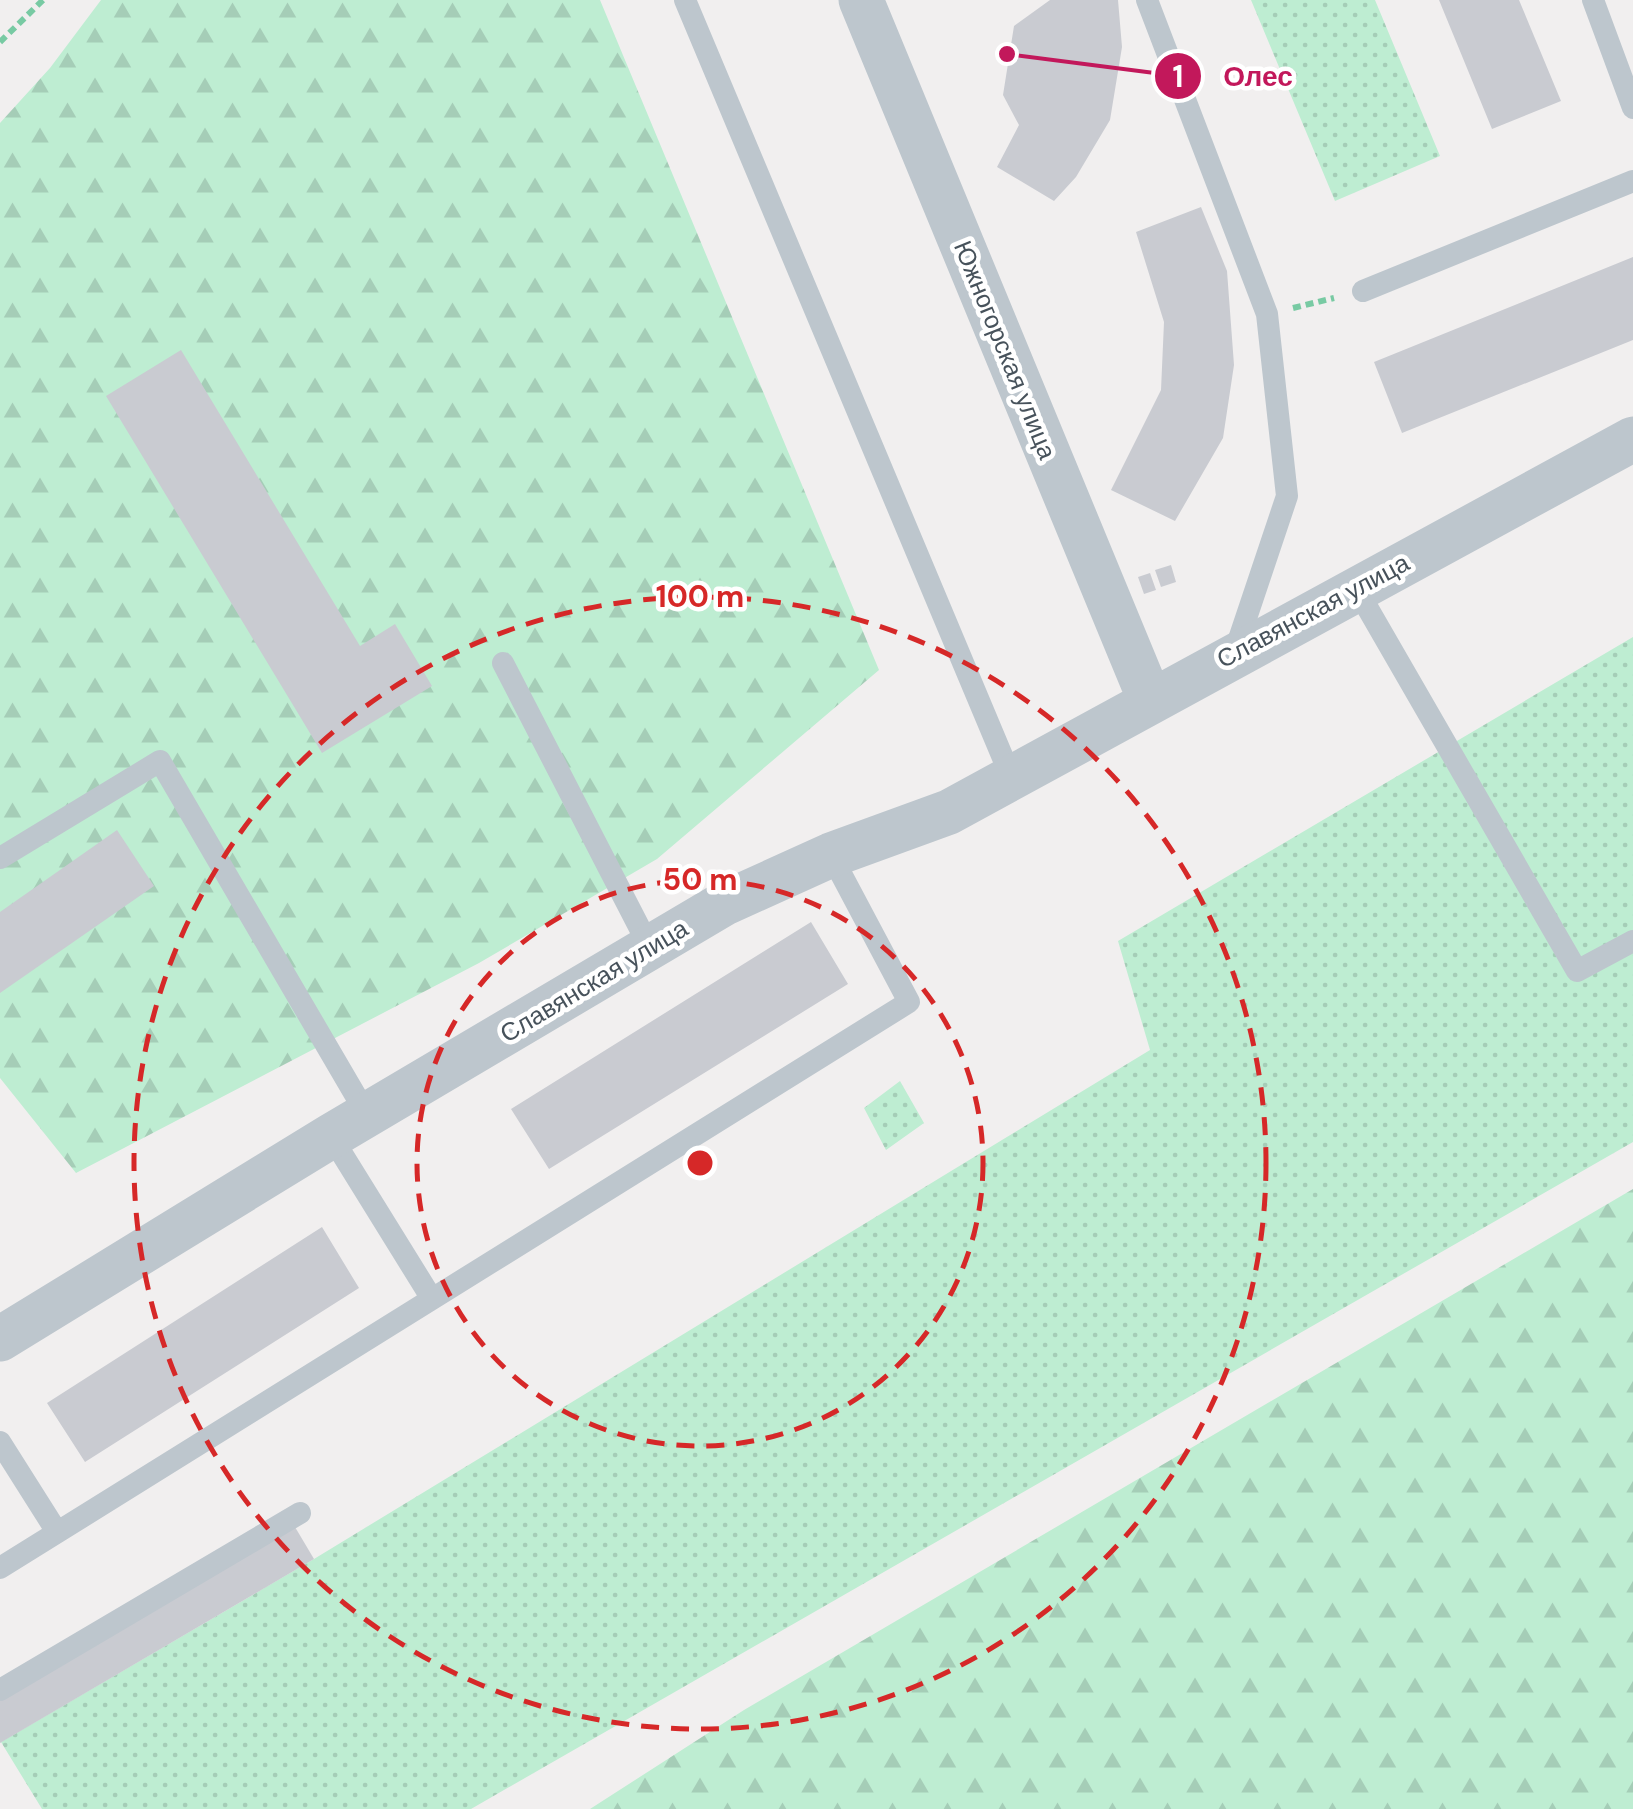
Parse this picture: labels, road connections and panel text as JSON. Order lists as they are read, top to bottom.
{
  "streets": {
    "street": ["Южногорская улица", "Славянская улица"]
  },
  "crossings": [
    ["Южногорская улица", "Славянская улица"]
  ],
  "places": ["Олес"],
  "rings": ["100 m", "50 m"]
}
